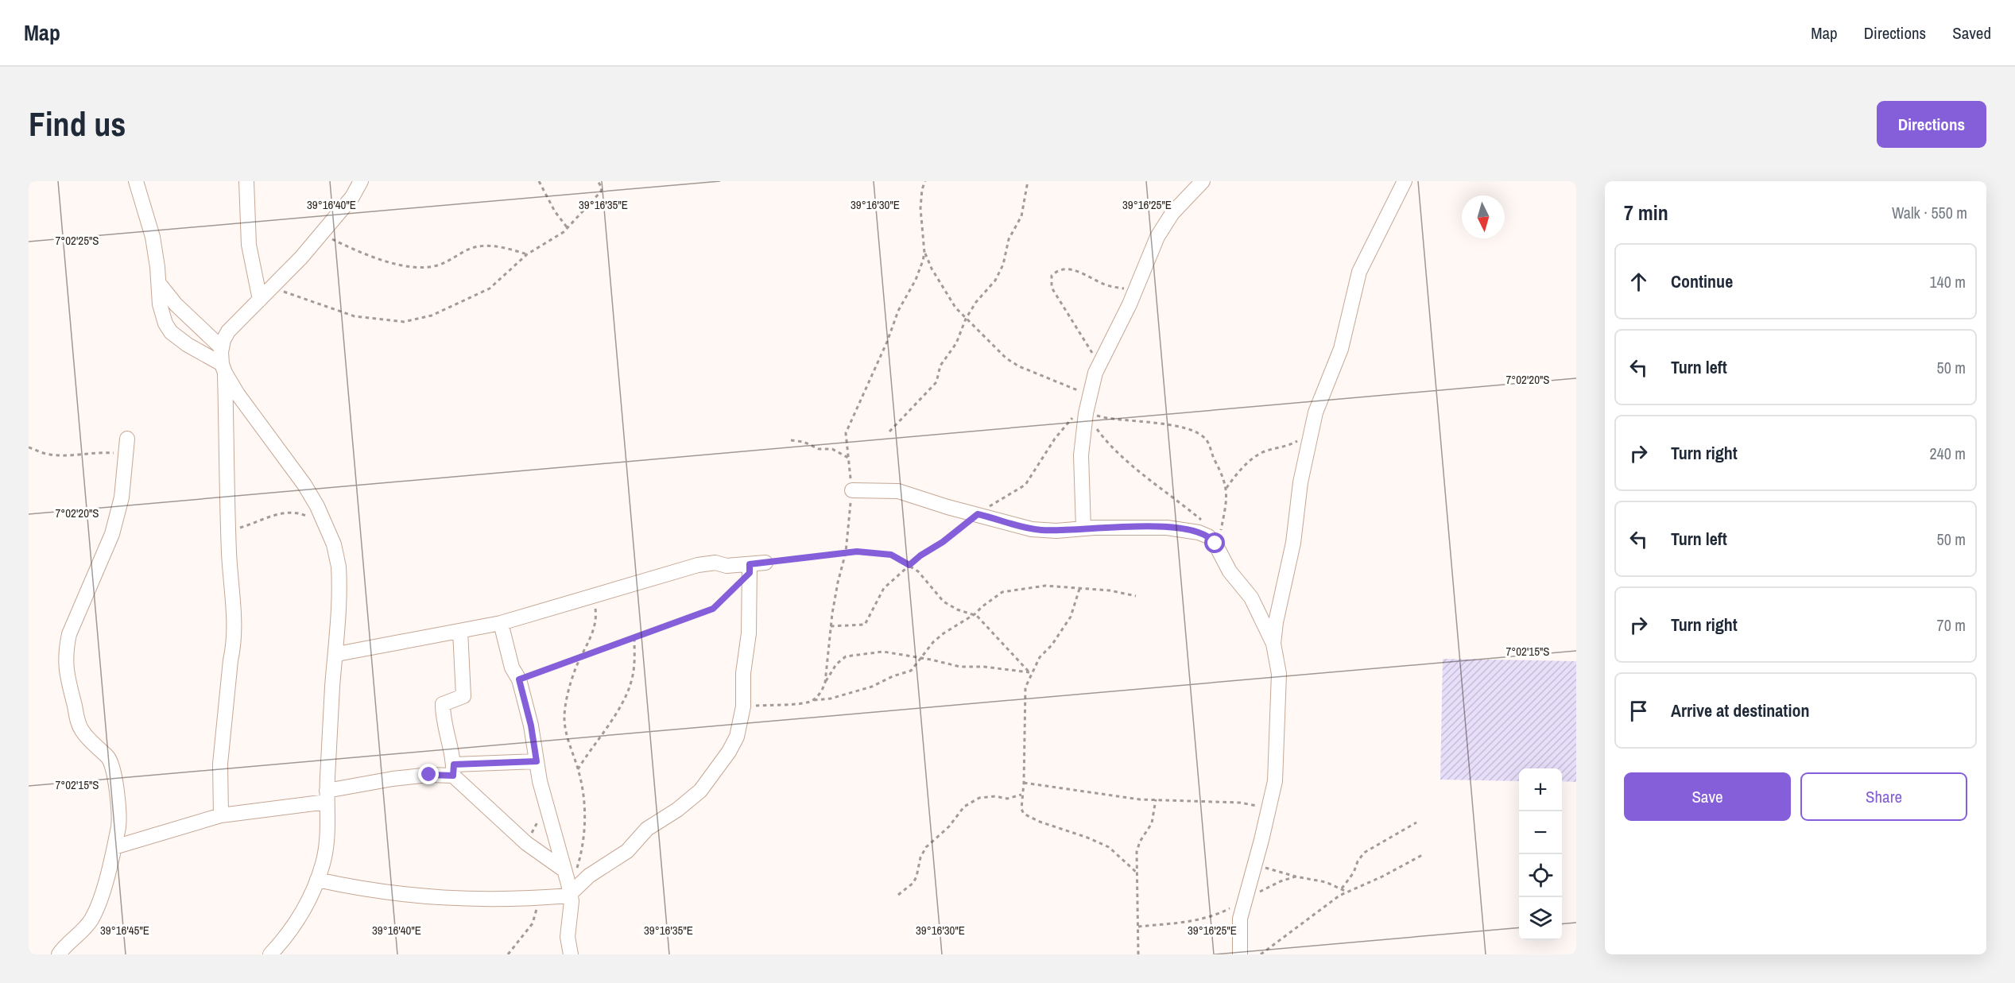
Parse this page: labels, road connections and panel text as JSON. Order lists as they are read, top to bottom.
{
  "north": "bottom",
  "page": {
    "header": "Map",
    "nav": ["Map", "Directions", "Saved"],
    "buttons": [
      "Directions",
      ["Save", "Share"]
    ],
    "title": "Find us",
    "heading": ["7 min", "Walk · 550 m"],
    "list": [
      ["Continue", "140 m"],
      ["Turn left", "50 m"],
      ["Turn right", "240 m"],
      ["Turn left", "50 m"],
      ["Turn right", "70 m"],
      "Arrive at destination"
    ],
    "map_buttons": ["+", "−"]
  },
  "coordinates": [
    "39°16'35\"E",
    "39°16'30\"E",
    "39°16'40\"E",
    "39°16'25\"E",
    "7°02'25\"S",
    "7°02'20\"S",
    "7°02'15\"S",
    "39°16'45\"E"
  ]
}
